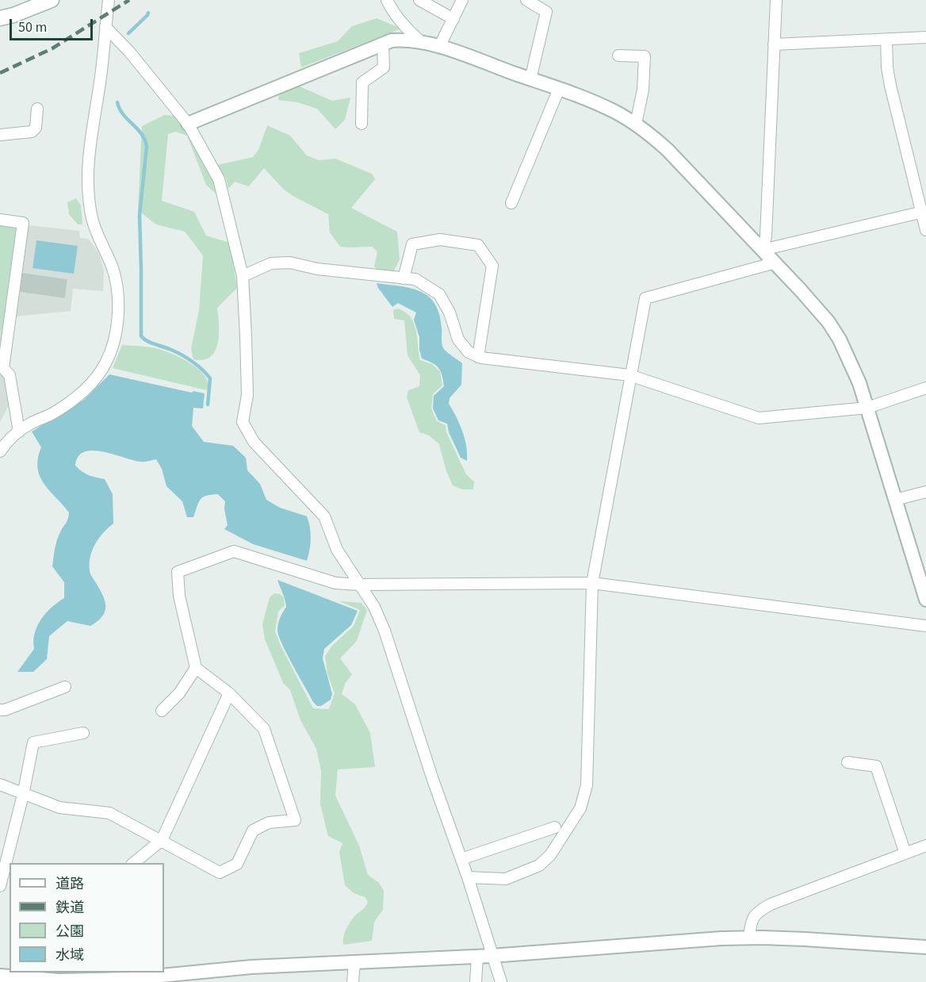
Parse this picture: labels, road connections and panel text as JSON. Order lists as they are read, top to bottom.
{
  "legend": [
    "道路",
    "鉄道",
    "公園",
    "水域"
  ],
  "scale_bar": "50 m"
}
